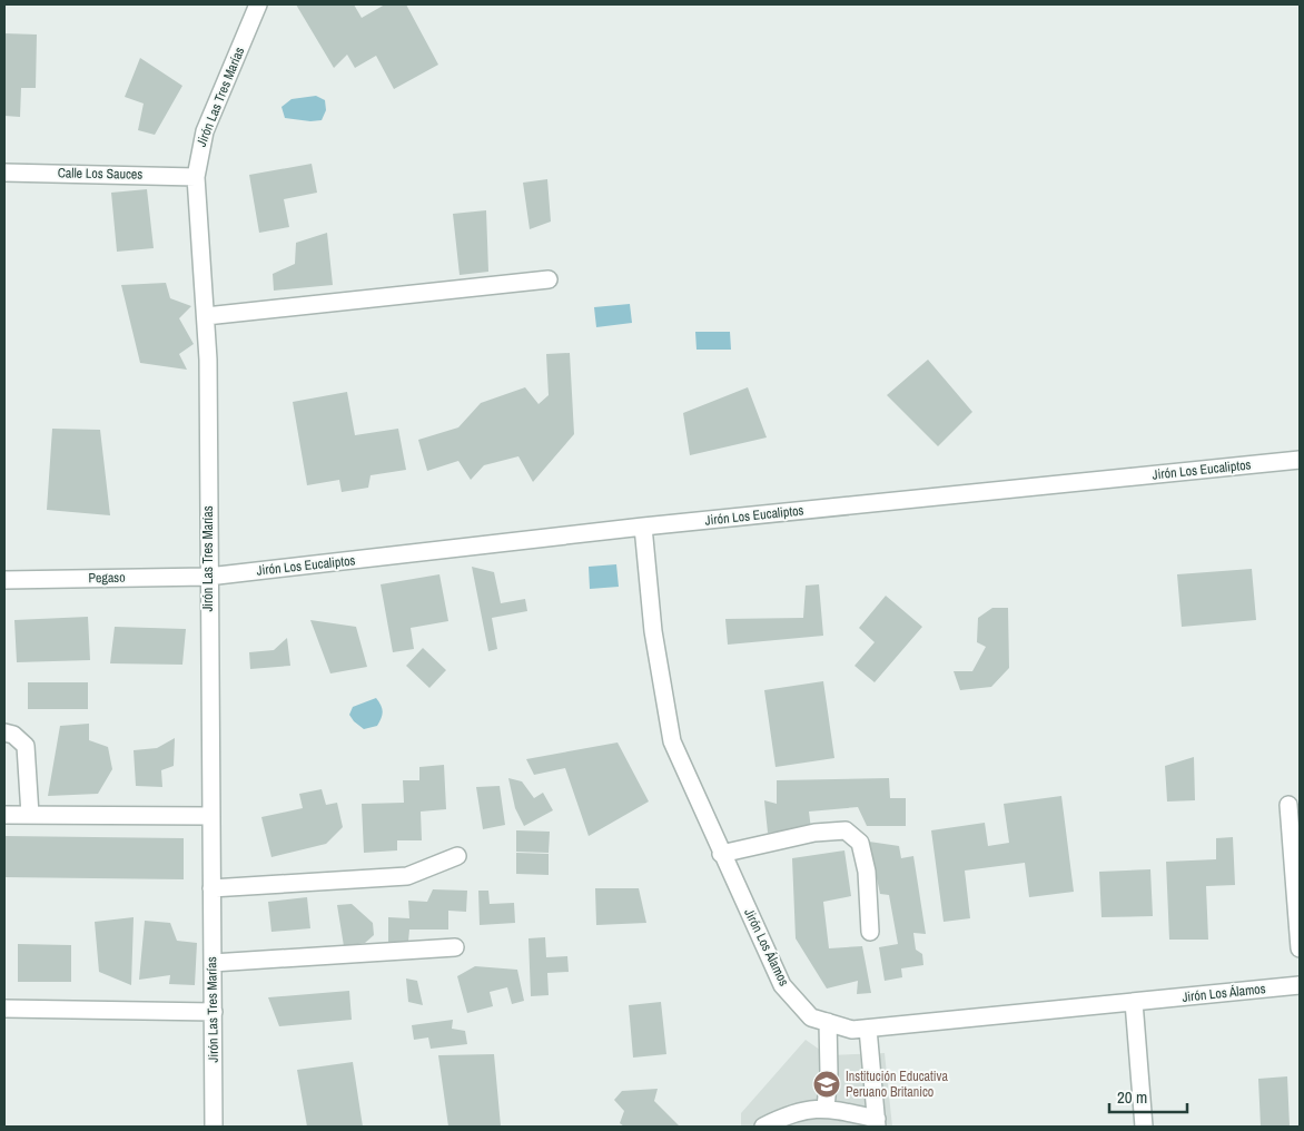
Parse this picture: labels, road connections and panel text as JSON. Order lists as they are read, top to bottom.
{
  "streets": {
    "street": [
      "Jirón Las Tres Marías",
      "Calle Los Sauces",
      "Jirón Los Eucaliptos",
      "Pegaso",
      "Jirón Los Álamos"
    ]
  },
  "crossings": [
    ["Jirón Las Tres Marías", "Calle Los Sauces"],
    ["Jirón Las Tres Marías", "Jirón Los Eucaliptos"],
    ["Jirón Las Tres Marías", "Pegaso"],
    ["Jirón Los Eucaliptos", "Pegaso"],
    ["Jirón Los Eucaliptos", "Jirón Los Álamos"]
  ],
  "places": {
    "school or university": ["Institución Educativa Peruano Britanico"]
  },
  "scale_bar": "20 m"
}
